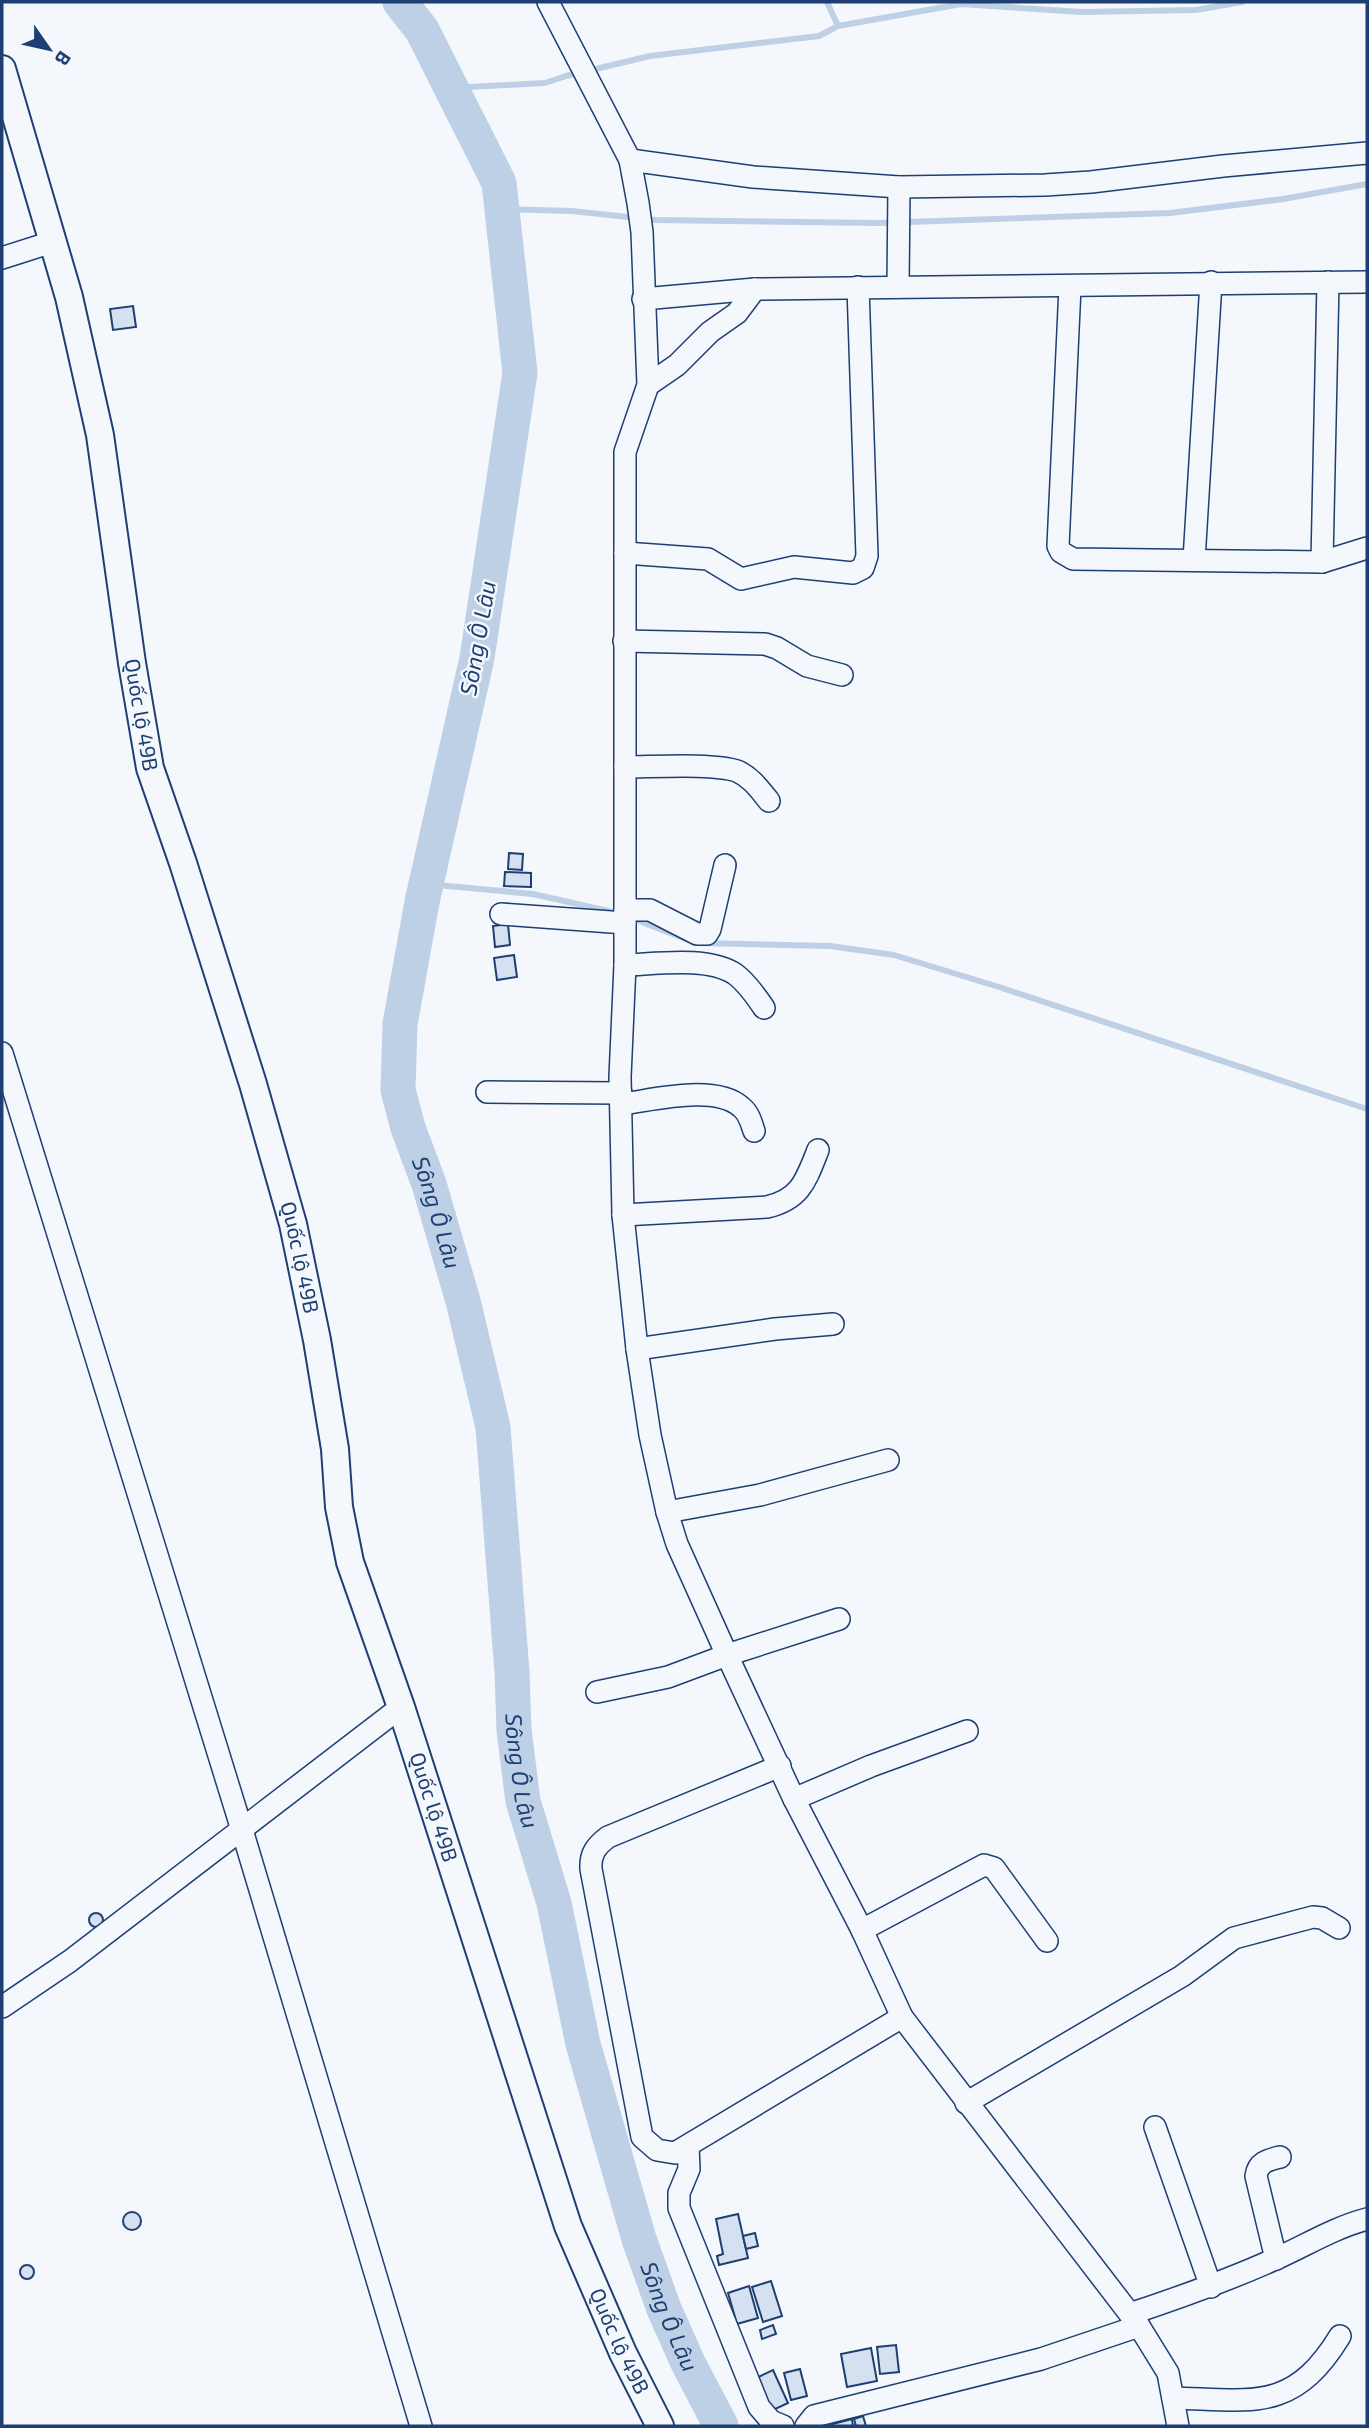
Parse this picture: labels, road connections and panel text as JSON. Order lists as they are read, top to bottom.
{
  "streets": {
    "main road": ["Quốc lộ 49B"]
  },
  "water": ["Sông Ô Lâu"],
  "north": "bottom right"
}
